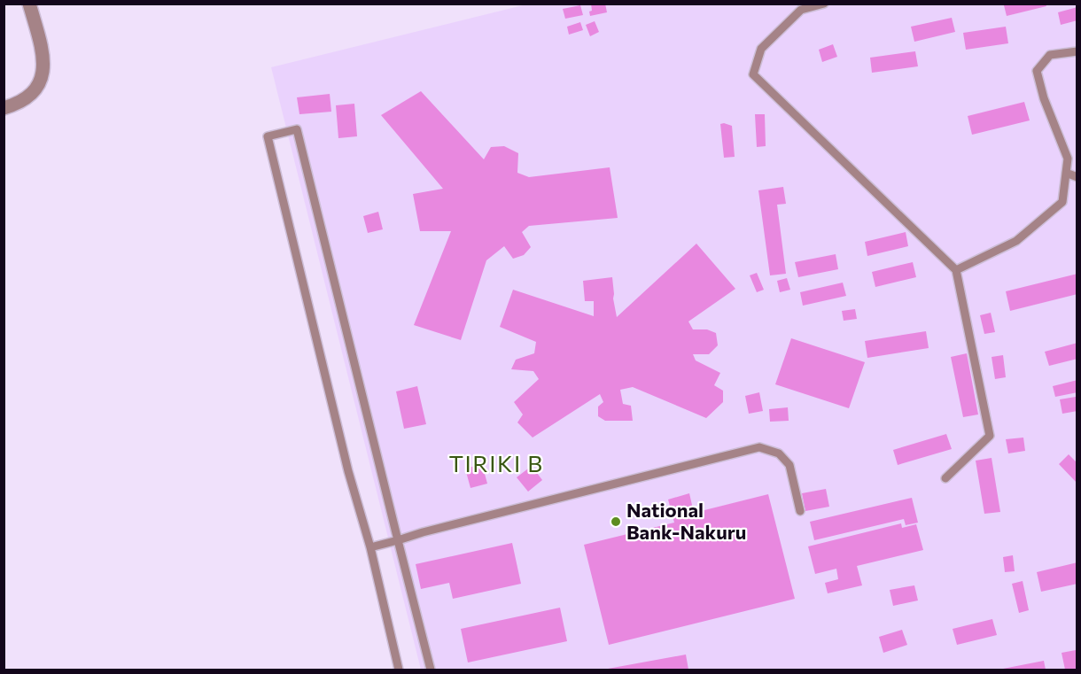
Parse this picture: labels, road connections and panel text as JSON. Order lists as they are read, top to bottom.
{
  "districts": ["TIRIKI B"],
  "places": ["National Bank-Nakuru"]
}
